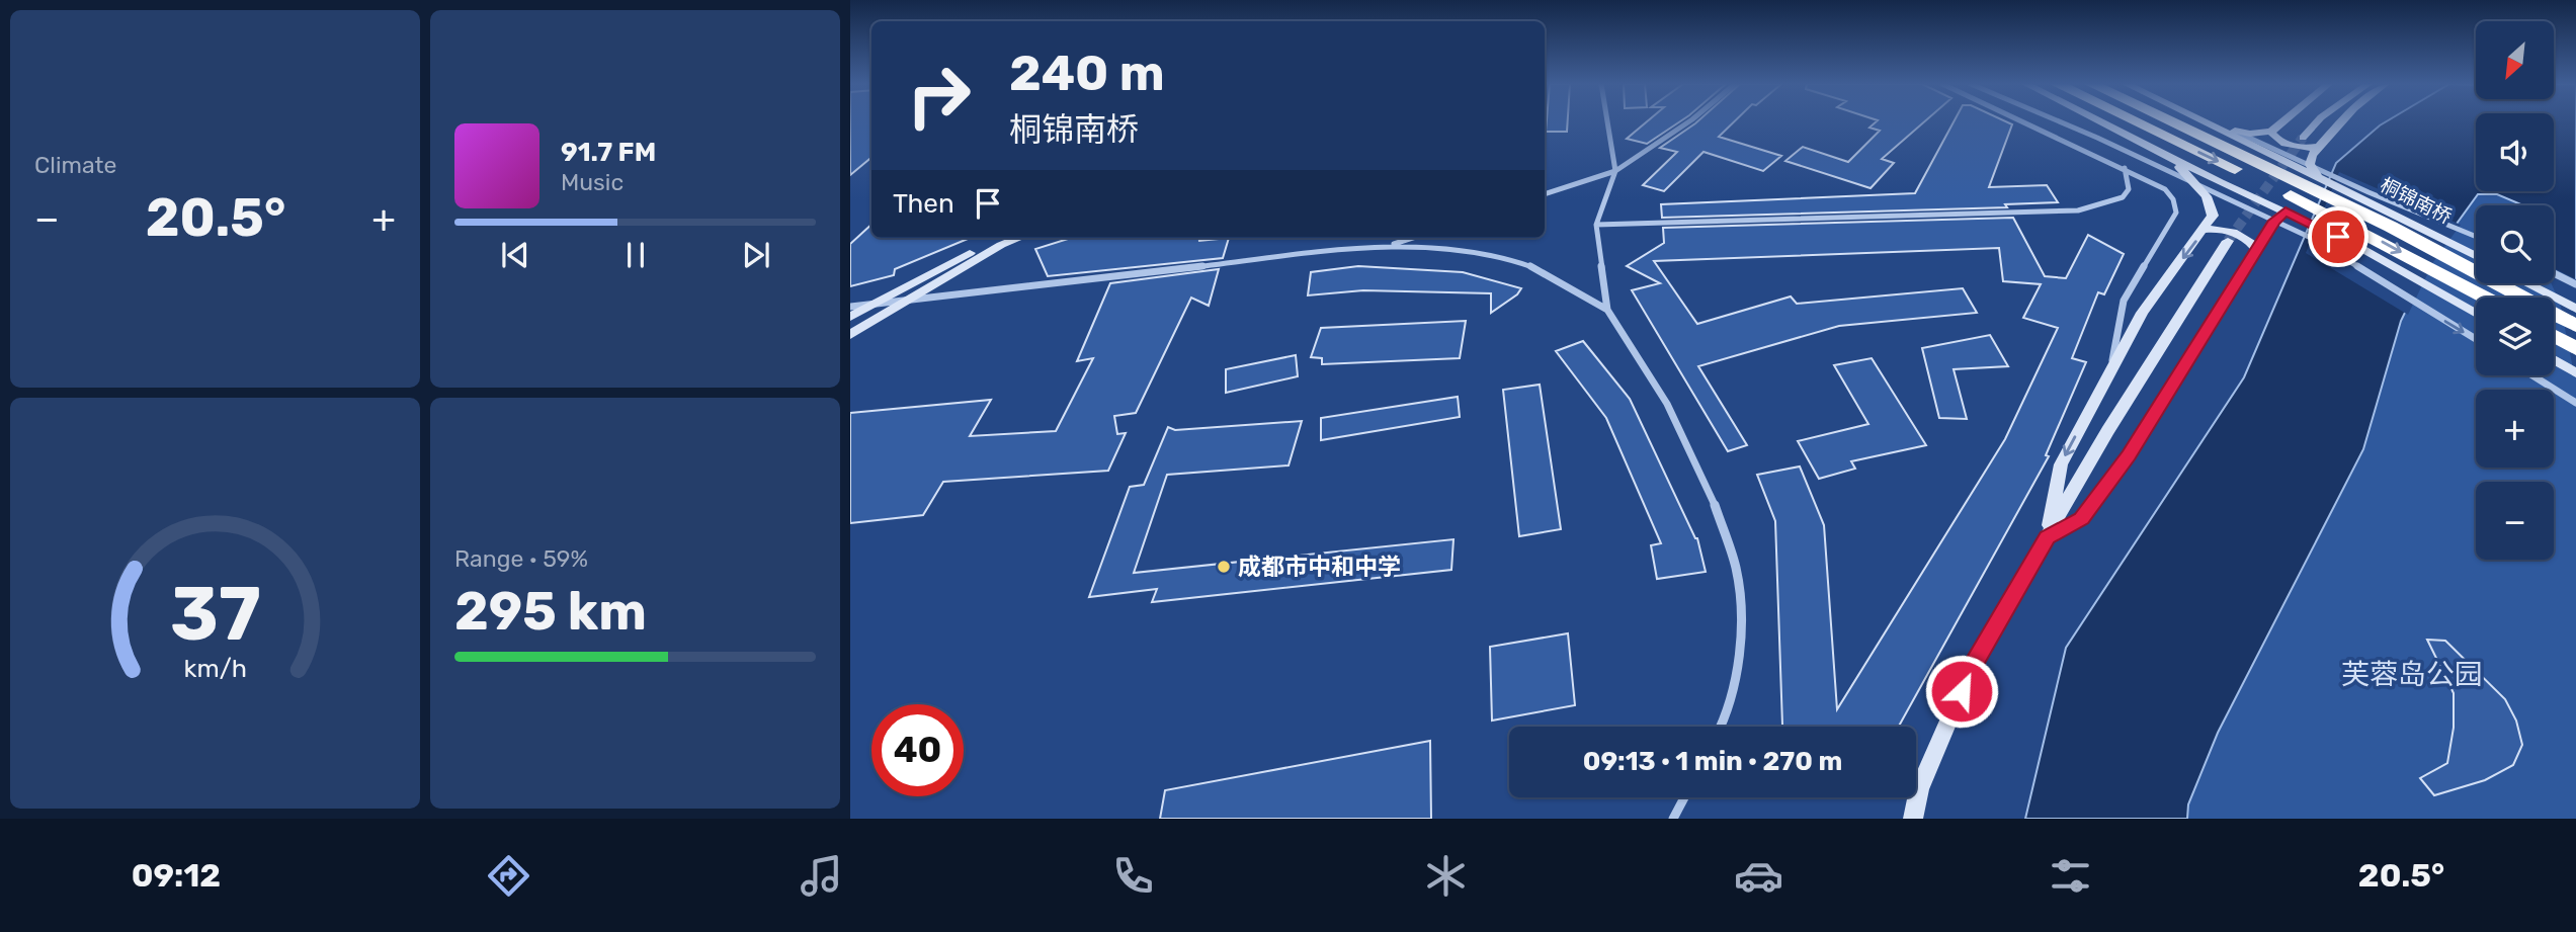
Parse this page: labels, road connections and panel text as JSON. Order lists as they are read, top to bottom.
{
  "streets": {
    "highway": ["桐锦南桥"]
  },
  "parks": ["芙蓉岛公园"],
  "places": ["成都市中和中学"],
  "north": "bottom left",
  "page": {
    "tile": [
      "Climate",
      ["Range · 59%", "295 km"]
    ],
    "map_buttons": ["+", "−"],
    "turn": ["240 m", "桐锦南桥"],
    "song": ["91.7 FM", "Music"],
    "then": "Then",
    "heat": ["−", "20.5°", "+"],
    "limit": "40",
    "trip": "09:13 · 1 min · 270 m",
    "tabs": ["09:12", "20.5°"],
    "gauge": ["37", "km/h"]
  }
}
